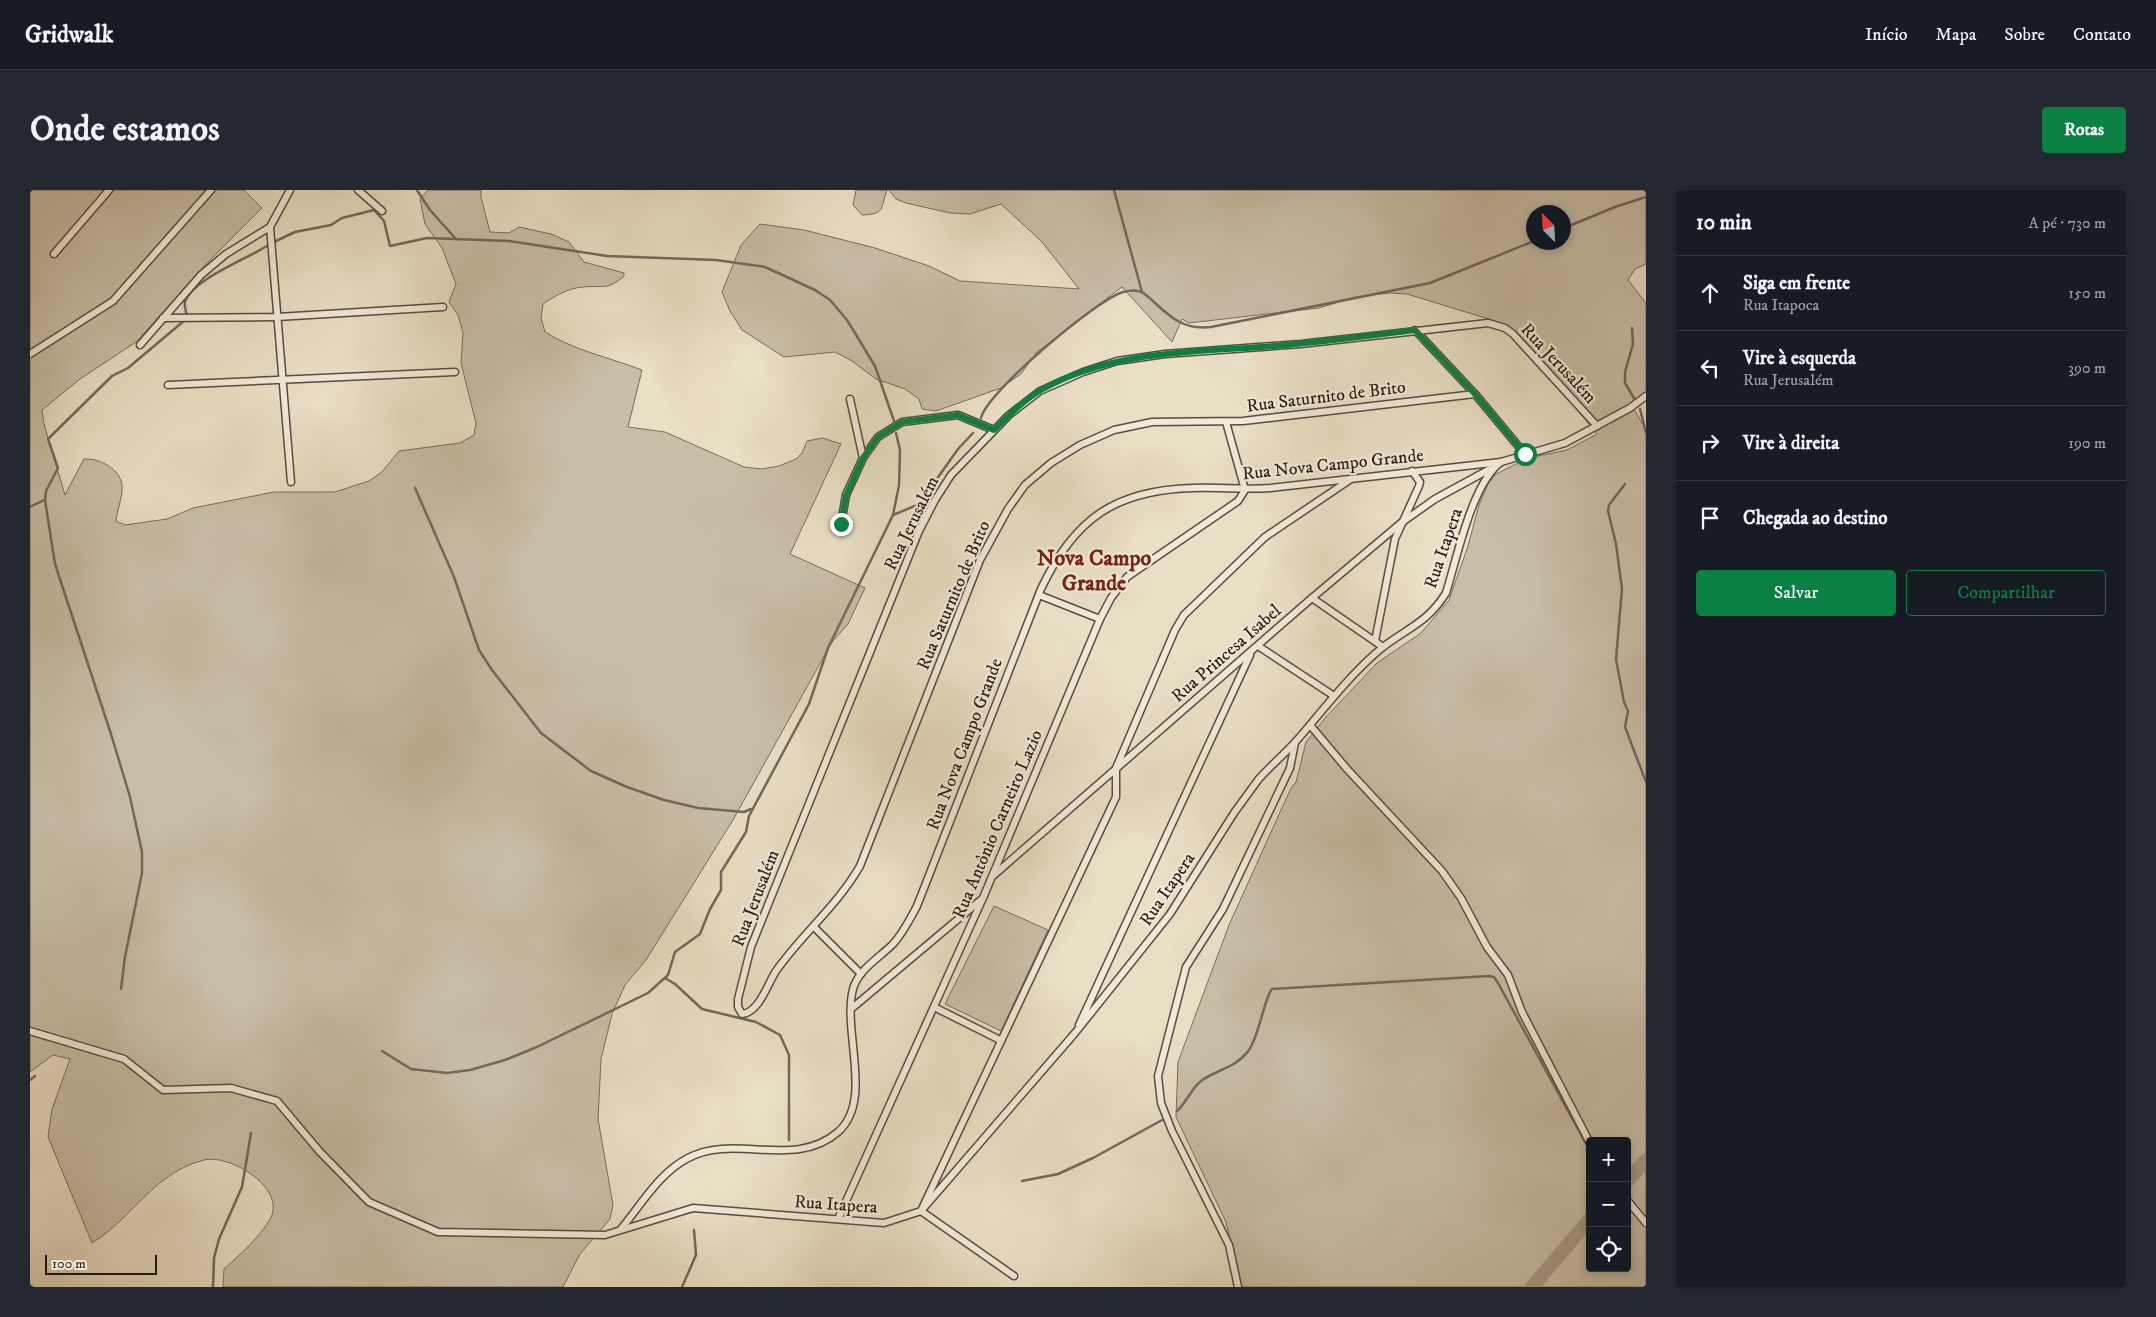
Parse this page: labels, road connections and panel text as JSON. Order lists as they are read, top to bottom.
{
  "streets": {
    "street": [
      "Rua Jerusalém",
      "Rua Saturnito de Brito",
      "Rua Nova Campo Grande",
      "Rua Itapera",
      "Rua Princesa Isabel",
      "Rua Antônio Carneiro Lazio"
    ]
  },
  "crossings": [
    ["Rua Jerusalém", "Rua Saturnito de Brito"],
    ["Rua Jerusalém", "Rua Itapera"],
    ["Rua Nova Campo Grande", "Rua Itapera"],
    ["Rua Nova Campo Grande", "Rua Antônio Carneiro Lazio"],
    ["Rua Itapera", "Rua Princesa Isabel"],
    ["Rua Itapera", "Rua Antônio Carneiro Lazio"],
    ["Rua Princesa Isabel", "Rua Antônio Carneiro Lazio"]
  ],
  "districts": ["Nova Campo Grande"],
  "scale_bar": "100 m",
  "north": "top left",
  "page": {
    "header": "Gridwalk",
    "nav": [
      "Início",
      "Mapa",
      "Sobre",
      "Contato"
    ],
    "buttons": [
      "Rotas",
      ["Salvar", "Compartilhar"]
    ],
    "title": "Onde estamos",
    "heading": ["10 min", "A pé · 730 m"],
    "list": [
      ["Siga em frente", "Rua Itapoca", "150 m"],
      ["Vire à esquerda", "Rua Jerusalém", "390 m"],
      ["Vire à direita", "190 m"],
      "Chegada ao destino"
    ],
    "map_buttons": ["+", "−"],
    "scale": "100 m"
  }
}
